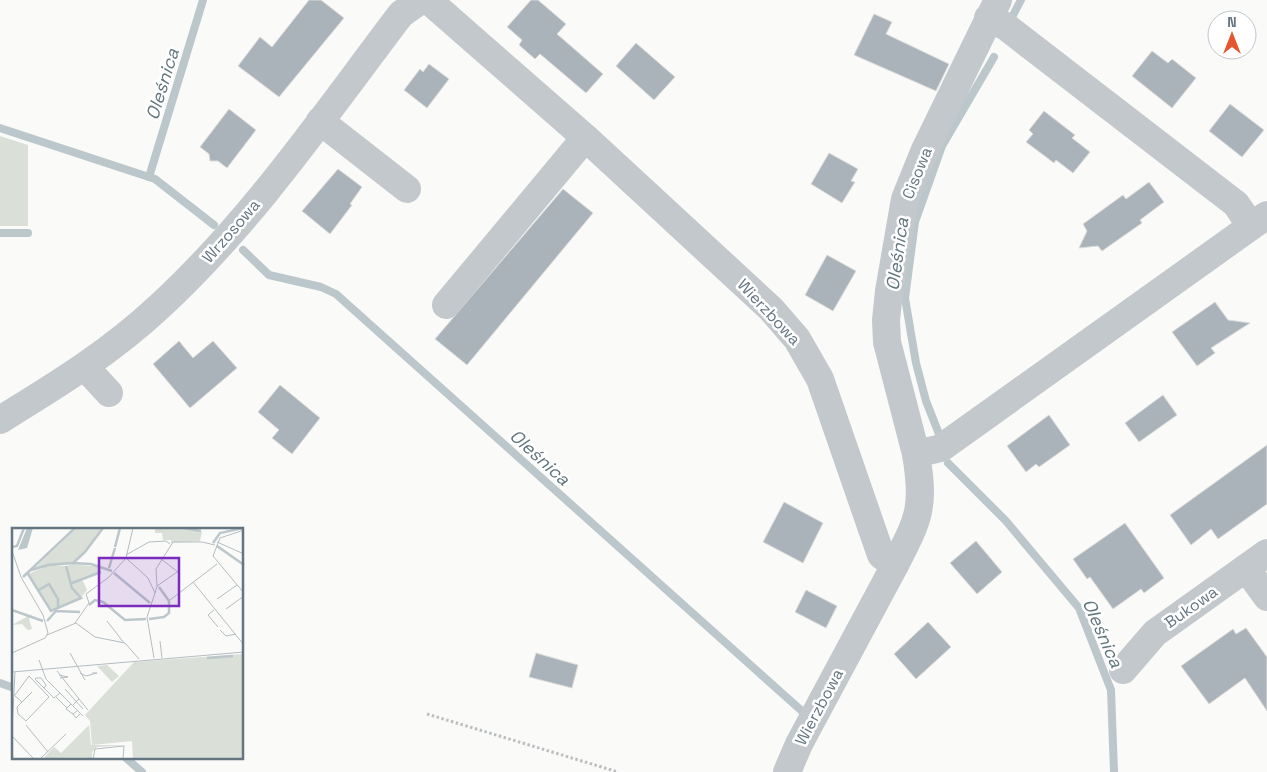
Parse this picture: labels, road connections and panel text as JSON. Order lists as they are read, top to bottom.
{
  "streets": {
    "street": [
      "Cisowa",
      "Wrzosowa",
      "Wierzbowa",
      "Bukowa"
    ]
  },
  "crossings": [
    ["Cisowa", "Wierzbowa"]
  ],
  "water": ["Oleśnica"],
  "north": "top"
}
